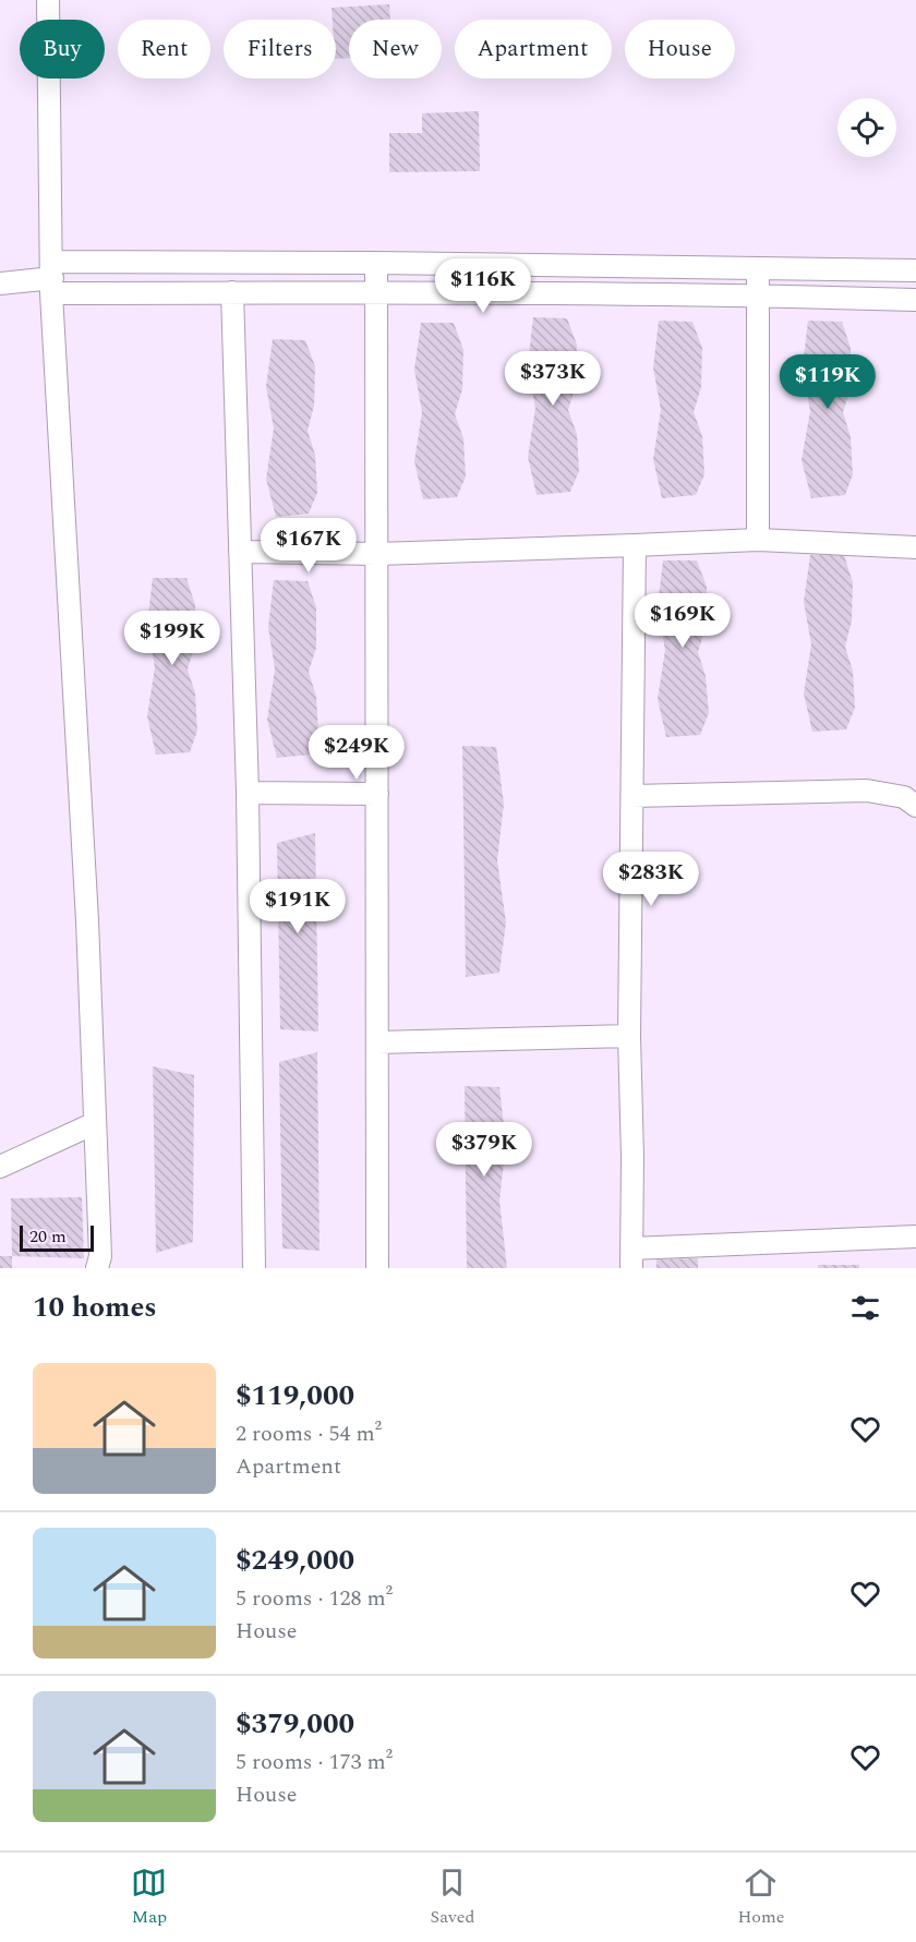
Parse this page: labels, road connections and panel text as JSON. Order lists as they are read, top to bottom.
{
  "scale_bar": "20 m",
  "page": {
    "chip": [
      "Buy",
      "Rent",
      "Filters",
      "New",
      "Apartment",
      "House"
    ],
    "price": [
      "$116K",
      "$373K",
      "$119K",
      "$167K",
      "$169K",
      "$199K",
      "$249K",
      "$283K",
      "$191K",
      "$379K"
    ],
    "scale": "20 m",
    "heading": "10 homes",
    "list": [
      {
        "name": "$119,000",
        "note": "2 rooms · 54 m² · Apartment"
      },
      {
        "name": "$249,000",
        "note": "5 rooms · 128 m² · House"
      },
      {
        "name": "$379,000",
        "note": "5 rooms · 173 m² · House"
      }
    ],
    "tabs": ["Map", "Saved", "Home"]
  }
}
